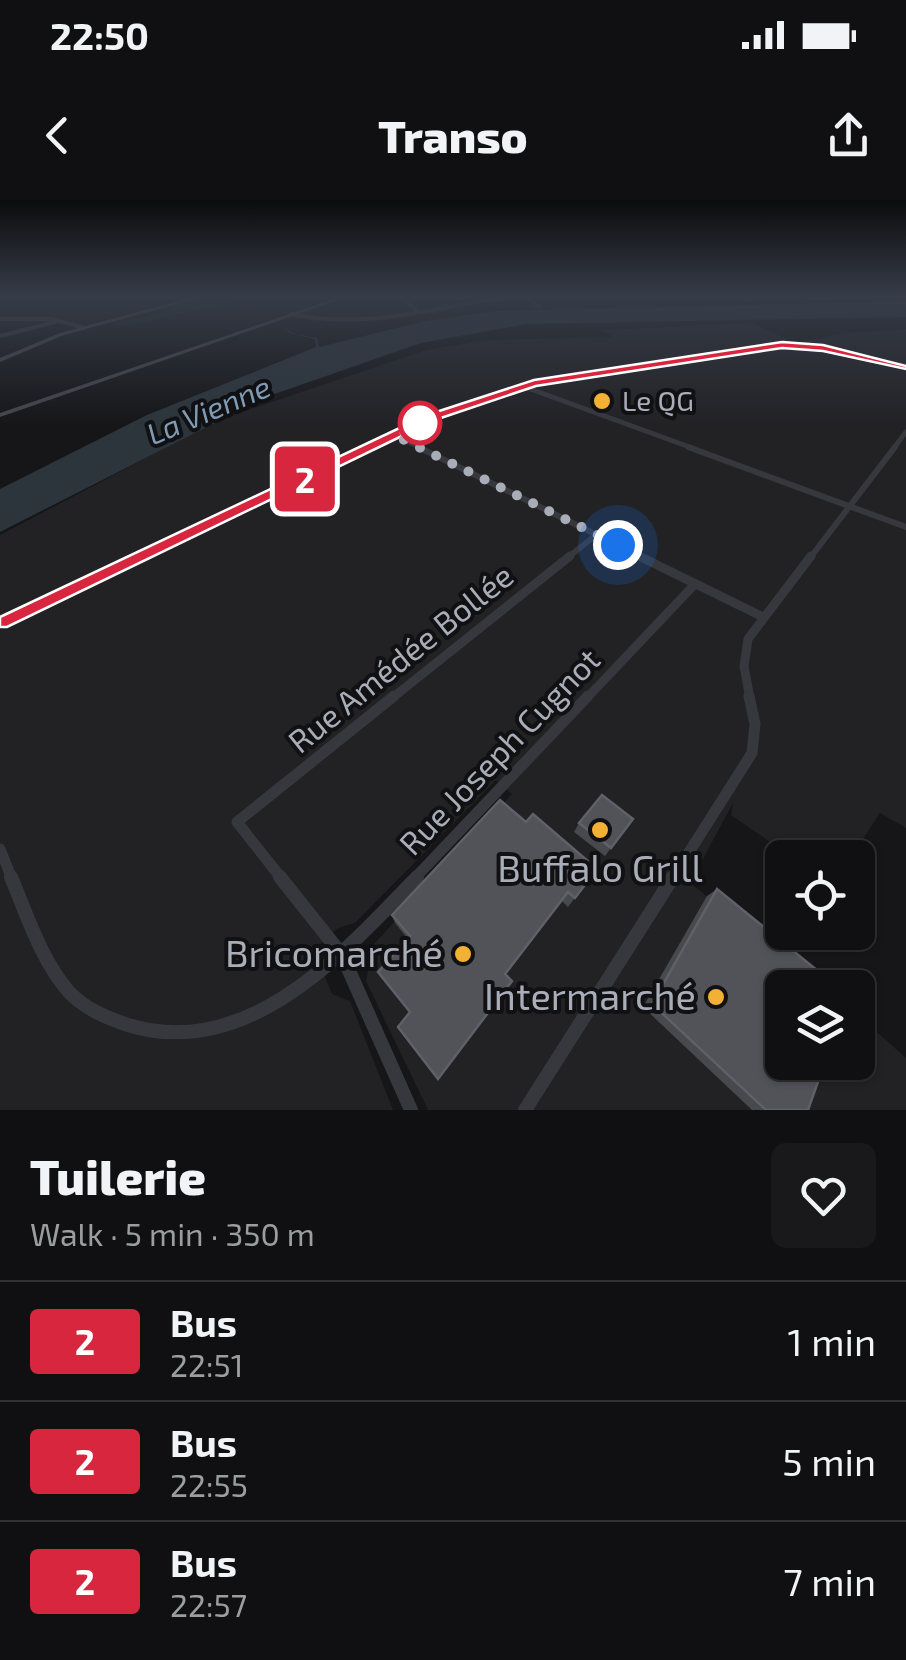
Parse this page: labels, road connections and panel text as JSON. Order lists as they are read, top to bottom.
{
  "streets": {
    "street": ["Rue Amédée Bollée", "Rue Joseph Cugnot"]
  },
  "crossings": [
    ["Rue Amédée Bollée", "Rue Joseph Cugnot"]
  ],
  "water": ["La Vienne"],
  "places": [
    "Le QG",
    "Buffalo Grill",
    "Bricomarché",
    "Intermarché"
  ],
  "lines": ["bus line 2"],
  "page": {
    "status": "22:50",
    "header": "Transo",
    "on_map": "2",
    "heading": ["Tuilerie", "Walk · 5 min · 350 m"],
    "list": [
      {
        "mark": "2",
        "name": "Bus",
        "note": "22:51",
        "value": "1 min"
      },
      {
        "mark": "2",
        "name": "Bus",
        "note": "22:55",
        "value": "5 min"
      },
      {
        "mark": "2",
        "name": "Bus",
        "note": "22:57",
        "value": "7 min"
      }
    ]
  }
}
